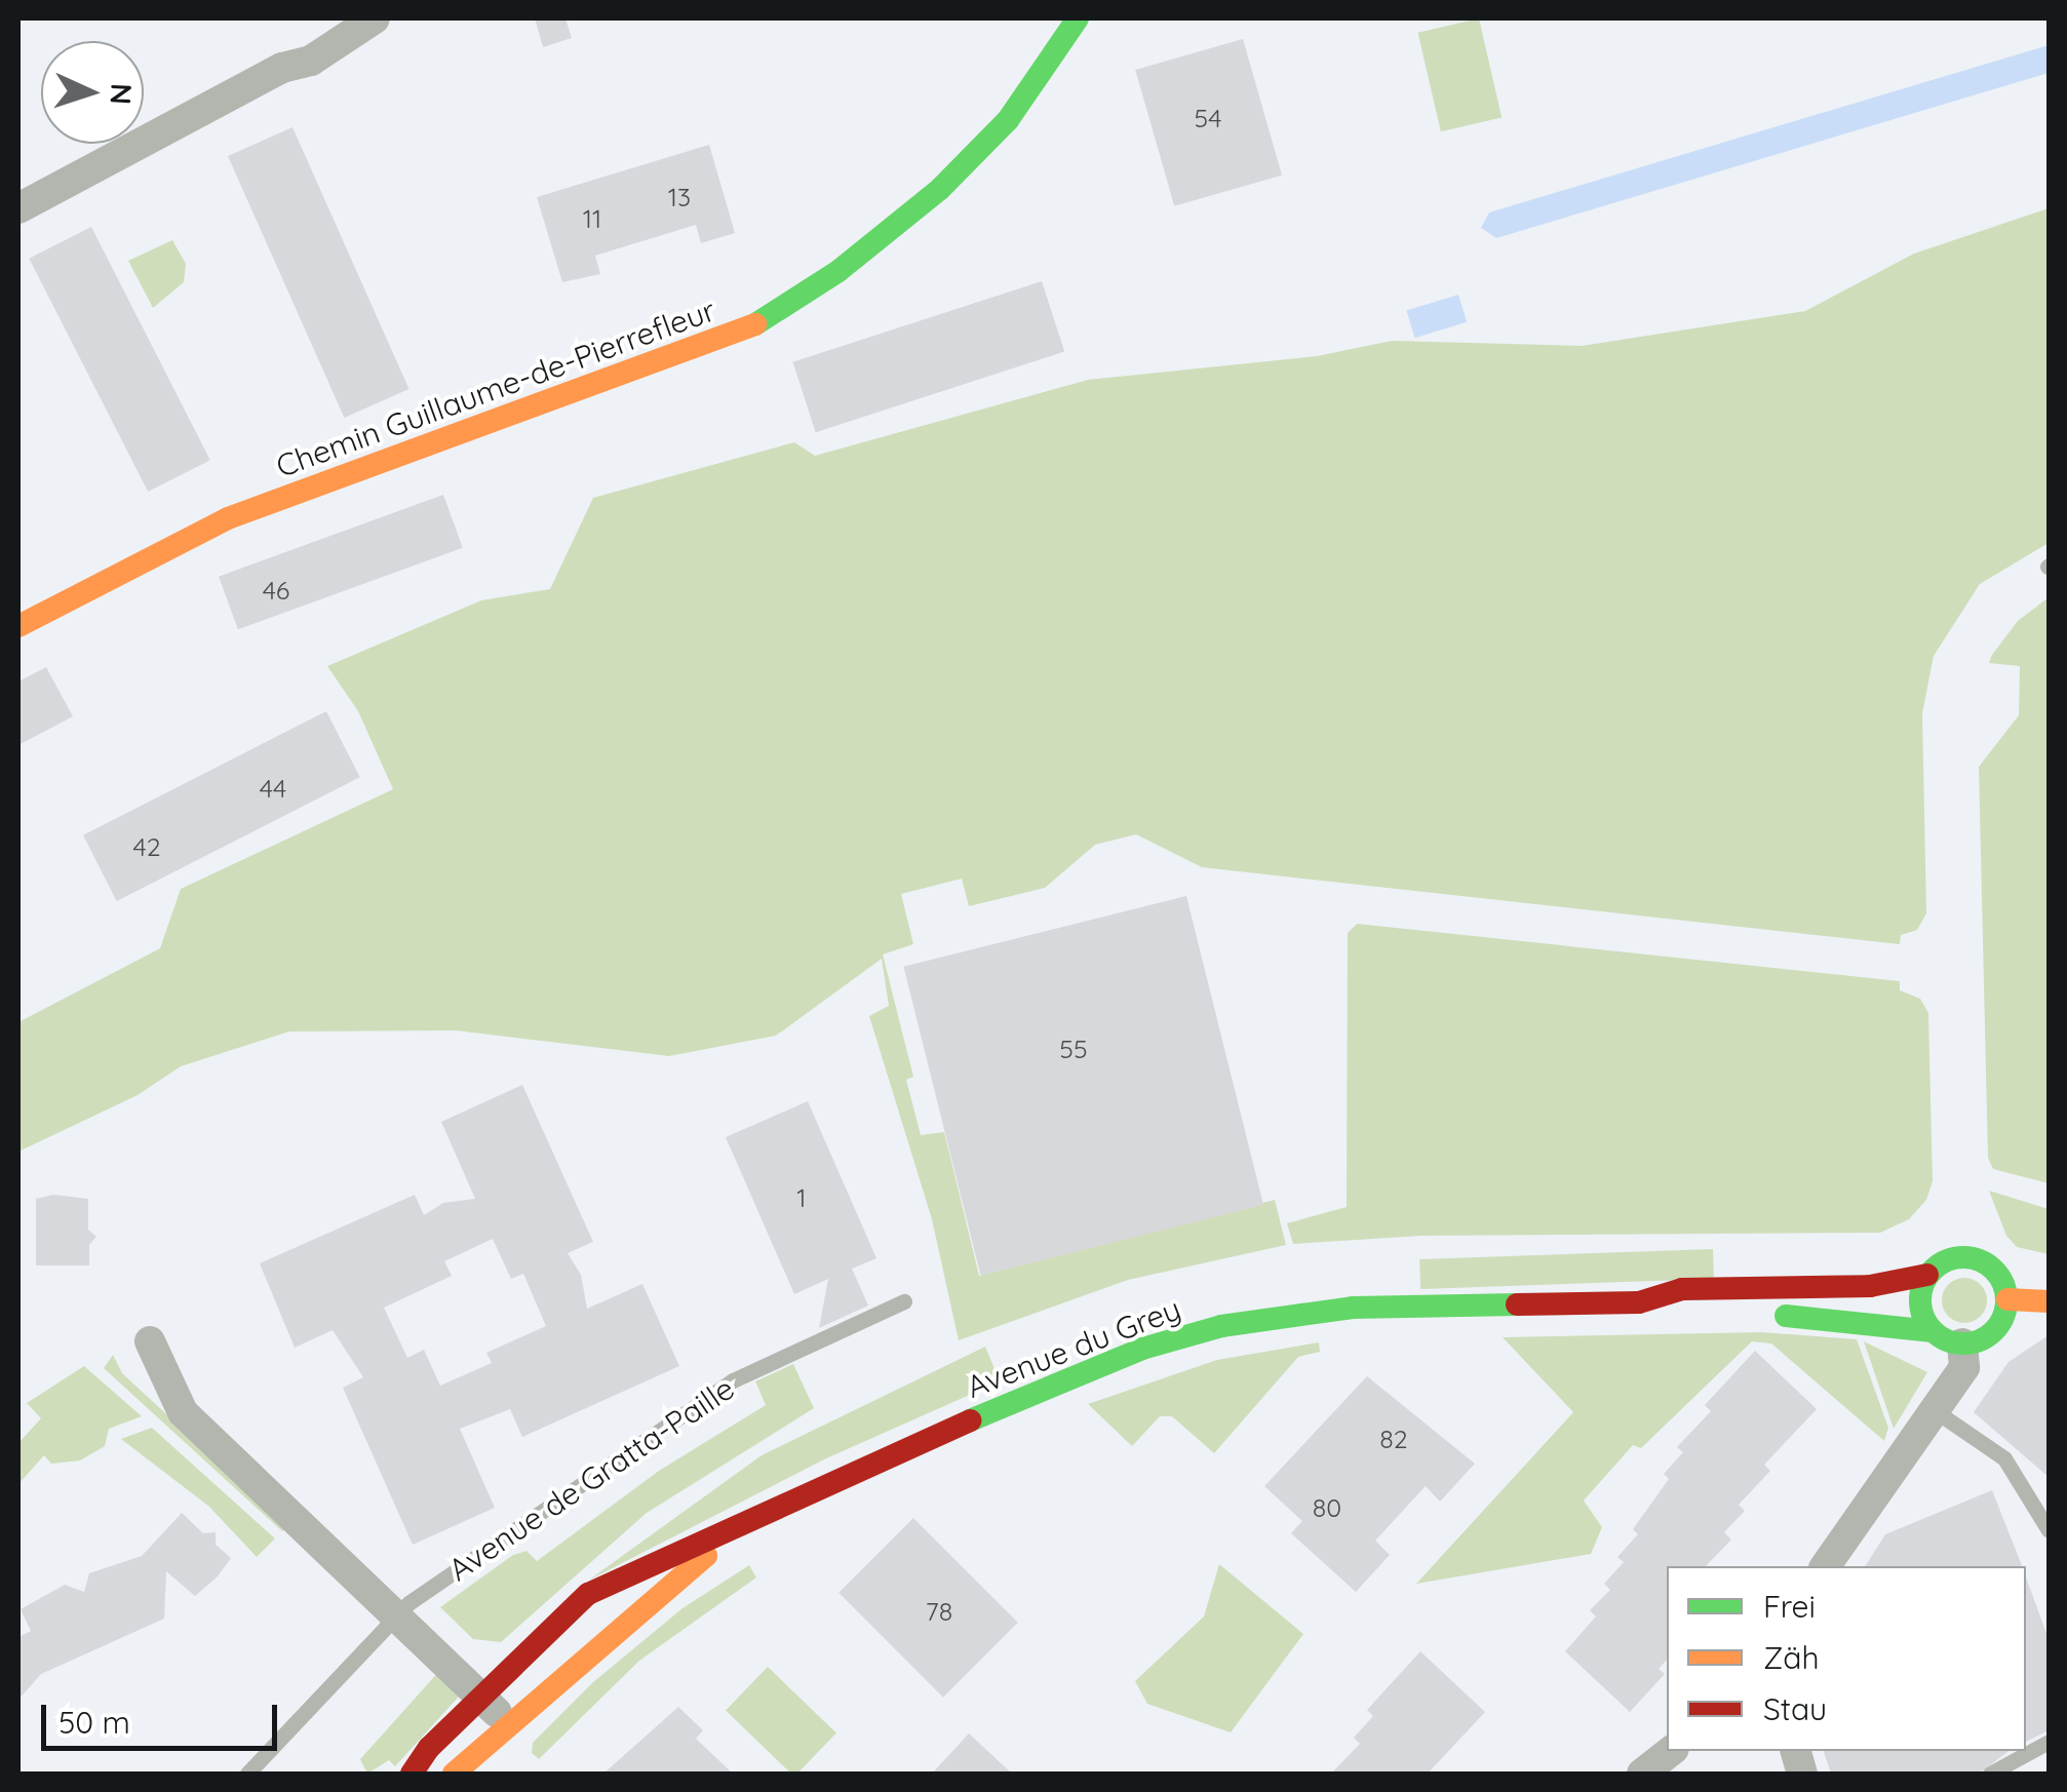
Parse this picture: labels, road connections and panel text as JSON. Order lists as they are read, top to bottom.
{
  "streets": {
    "street": ["Chemin Guillaume-de-Pierrefleur", "Avenue du Grey"],
    "lane": ["Avenue de Gratta-Paille"]
  },
  "house_numbers": [
    "54",
    "13",
    "11",
    "46",
    "44",
    "42",
    "55",
    "1",
    "82",
    "80",
    "78"
  ],
  "legend": ["Frei", "Zäh", "Stau"],
  "scale_bar": "50 m",
  "north": "right"
}
